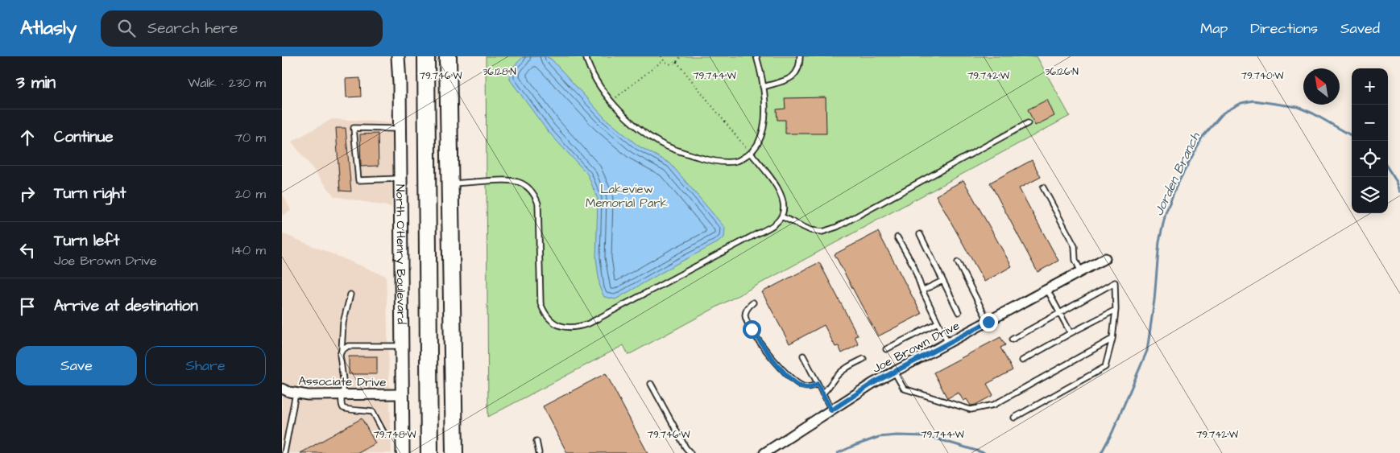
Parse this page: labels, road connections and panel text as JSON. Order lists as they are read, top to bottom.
{
  "streets": {
    "highway": ["North O'Henry Boulevard"],
    "street": ["Joe Brown Drive", "Associate Drive"]
  },
  "crossings": [
    ["North O'Henry Boulevard", "Associate Drive"]
  ],
  "water": ["Jorden Branch"],
  "parks": ["Lakeview Memorial Park"],
  "north": "top left",
  "page": {
    "header": "Atlasly",
    "search": "Search here",
    "nav": ["Map", "Directions", "Saved"],
    "heading": ["3 min", "Walk · 230 m"],
    "map_buttons": ["+", "−"],
    "list": [
      ["Continue", "70 m"],
      ["Turn right", "20 m"],
      ["Turn left", "Joe Brown Drive", "140 m"],
      "Arrive at destination"
    ],
    "buttons": ["Save", "Share"]
  },
  "coordinates": [
    "36.126°N",
    "36.128°N",
    "79.746°W",
    "79.744°W",
    "79.742°W",
    "79.740°W",
    "79.748°W"
  ]
}
